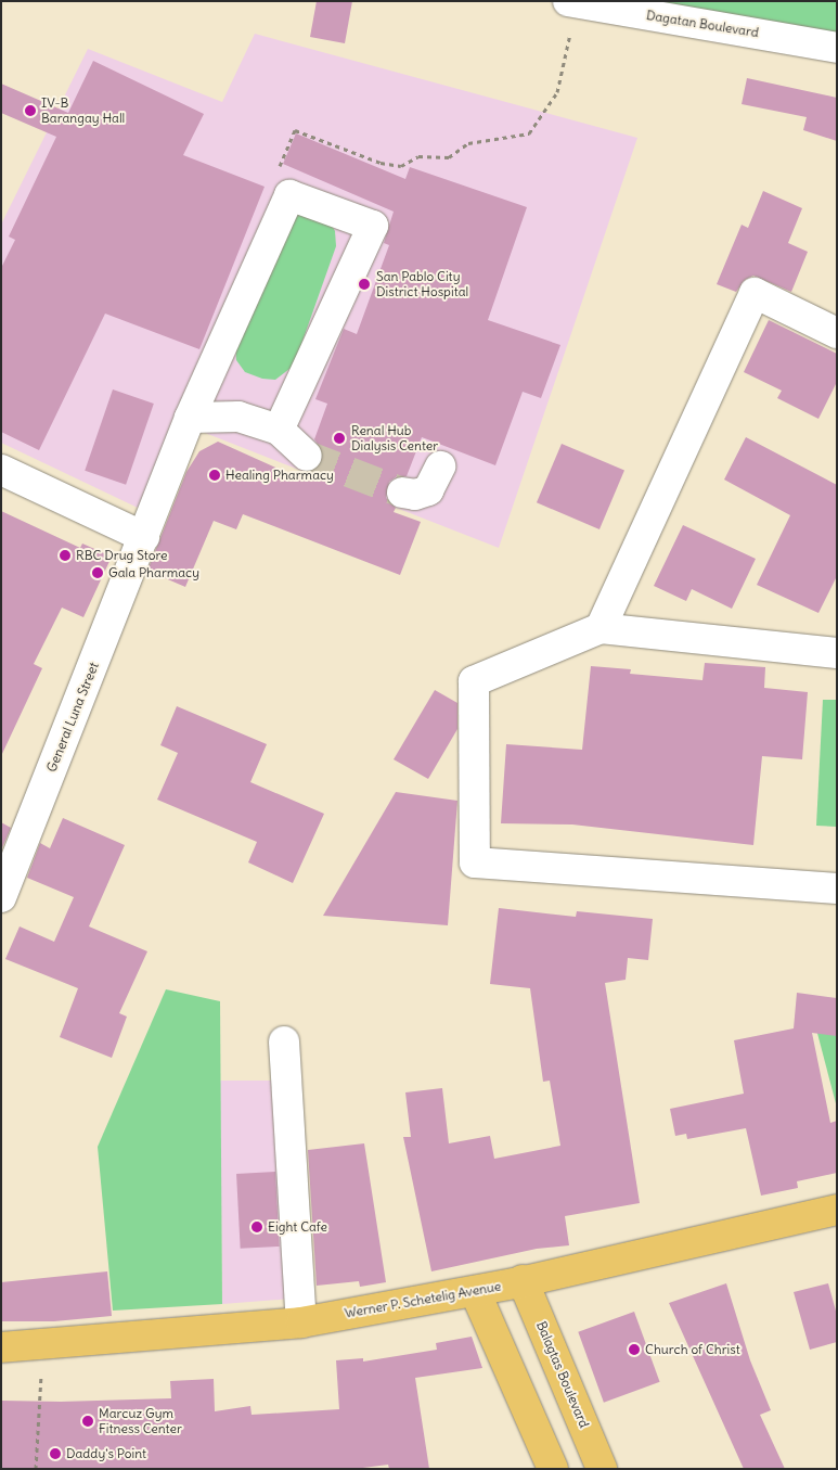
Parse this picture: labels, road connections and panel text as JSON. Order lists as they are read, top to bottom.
{
  "streets": {
    "main road": ["Werner P. Schetelig Avenue", "Balagtas Boulevard"],
    "street": ["Dagatan Boulevard", "General Luna Street"]
  },
  "crossings": [
    ["Werner P. Schetelig Avenue", "Balagtas Boulevard"]
  ],
  "places": [
    "IV-B Barangay Hall",
    "San Pablo City District Hospital",
    "Renal Hub Dialysis Center",
    "Healing Pharmacy",
    "RBC Drug Store",
    "Gala Pharmacy",
    "Eight Cafe",
    "Church of Christ",
    "Marcuz Gym Fitness Center",
    "Daddy's Point"
  ]
}
